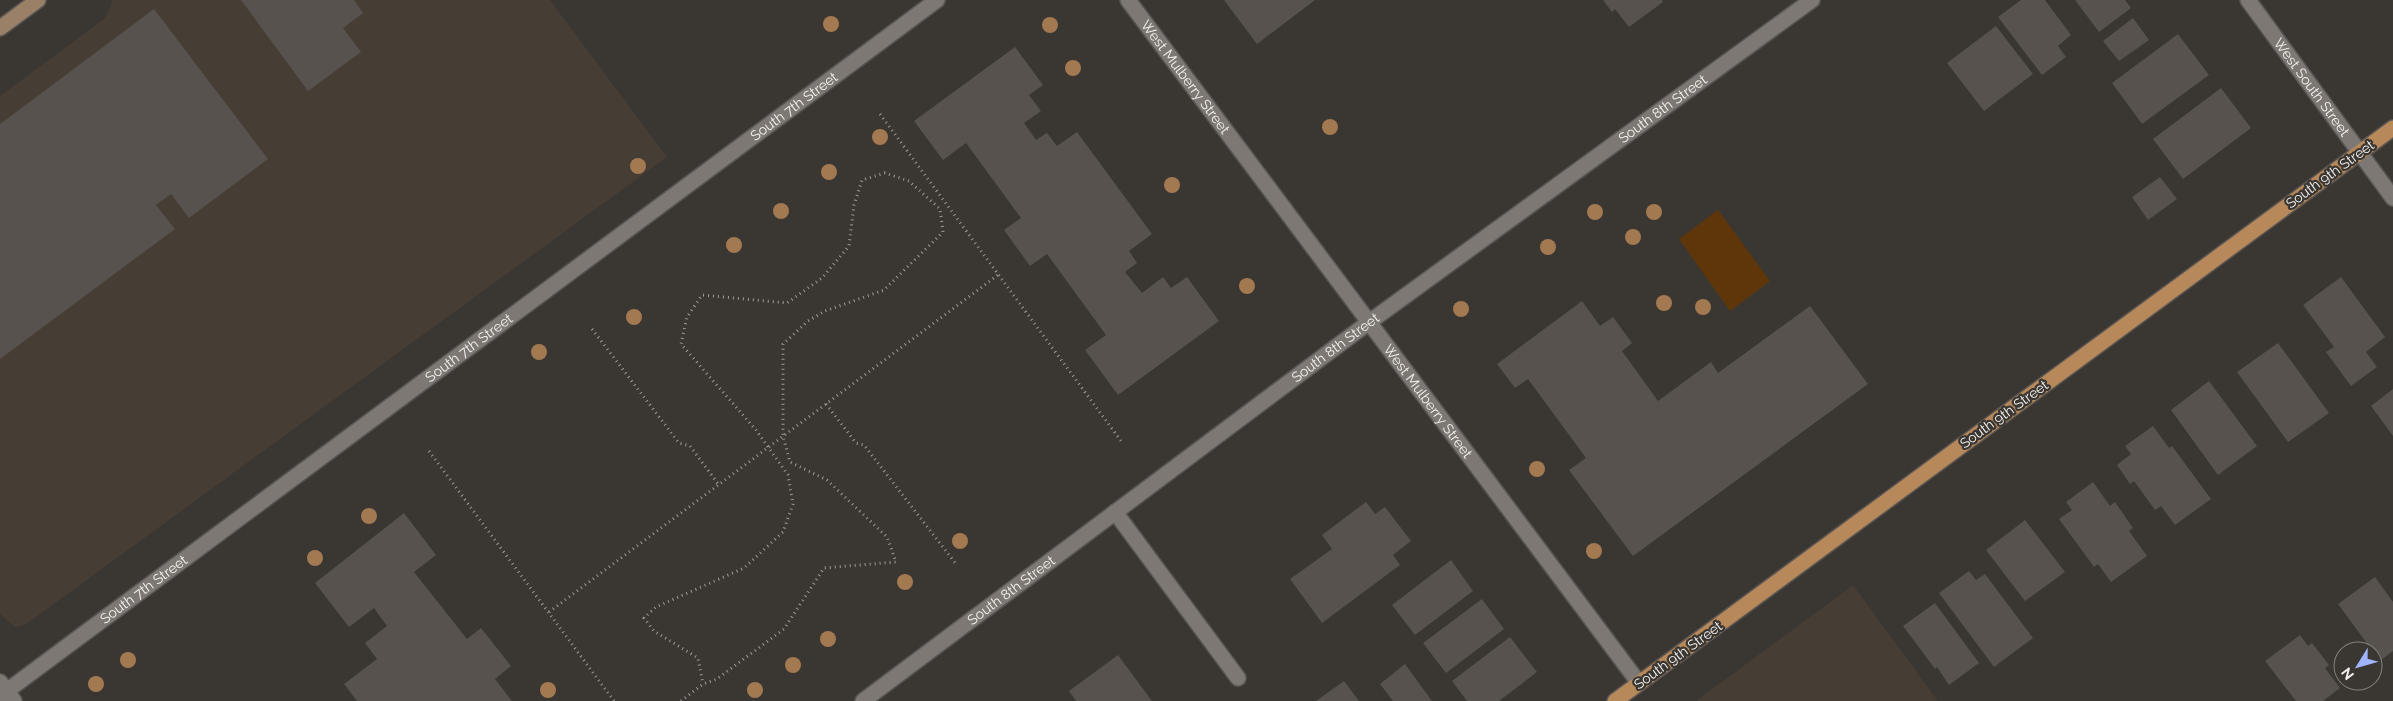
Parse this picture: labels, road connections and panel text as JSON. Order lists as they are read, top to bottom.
{
  "streets": {
    "main road": ["South 9th Street"],
    "street": [
      "West Mulberry Street",
      "West South Street",
      "South 7th Street",
      "South 8th Street"
    ]
  },
  "crossings": [
    ["West Mulberry Street", "South 8th Street"],
    ["West Mulberry Street", "South 9th Street"],
    ["West South Street", "South 9th Street"]
  ],
  "north": "bottom left"
}
